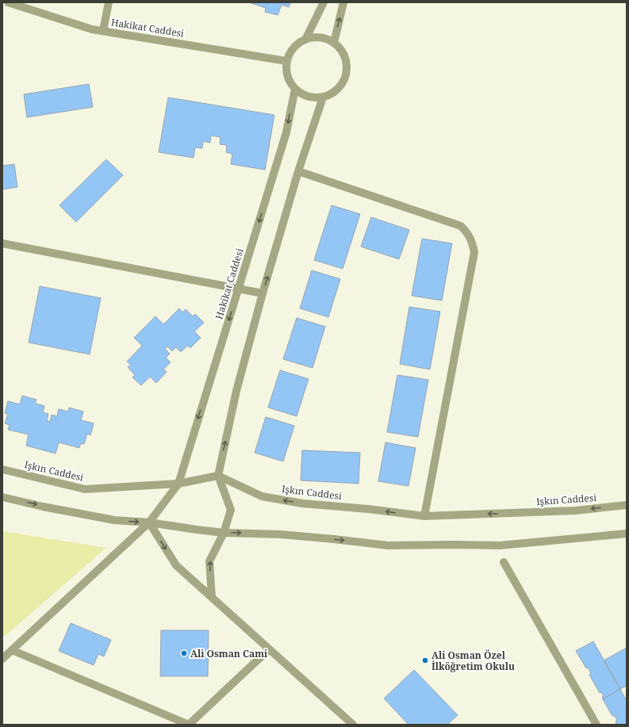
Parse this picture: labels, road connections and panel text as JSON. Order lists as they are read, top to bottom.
{
  "streets": {
    "street": ["Hakikat Caddesi", "Işkın Caddesi"]
  },
  "crossings": [
    ["Hakikat Caddesi", "Işkın Caddesi"]
  ],
  "places": ["Ali Osman Cami", "Ali Osman Özel İlköğretim Okulu"]
}
